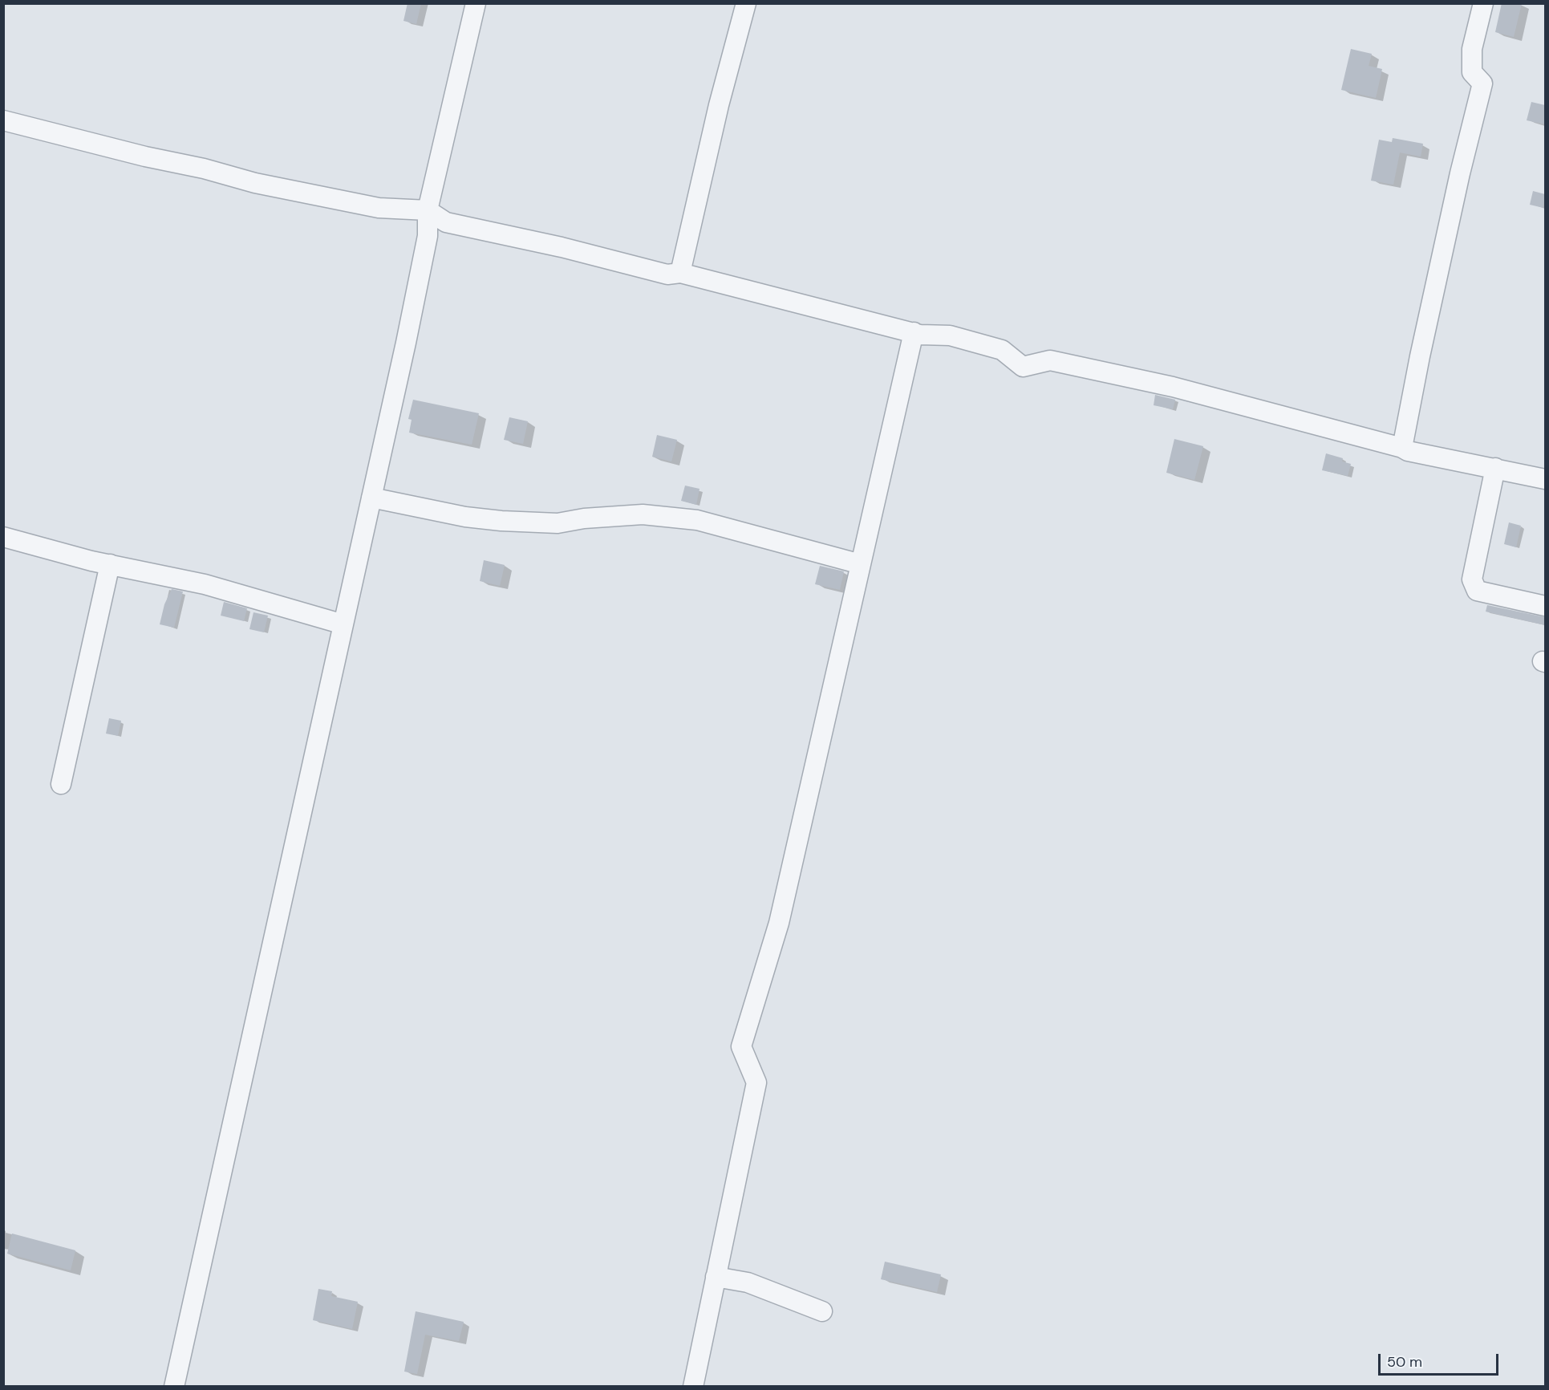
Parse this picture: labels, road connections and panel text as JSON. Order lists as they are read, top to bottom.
{
  "scale_bar": "50 m"
}
